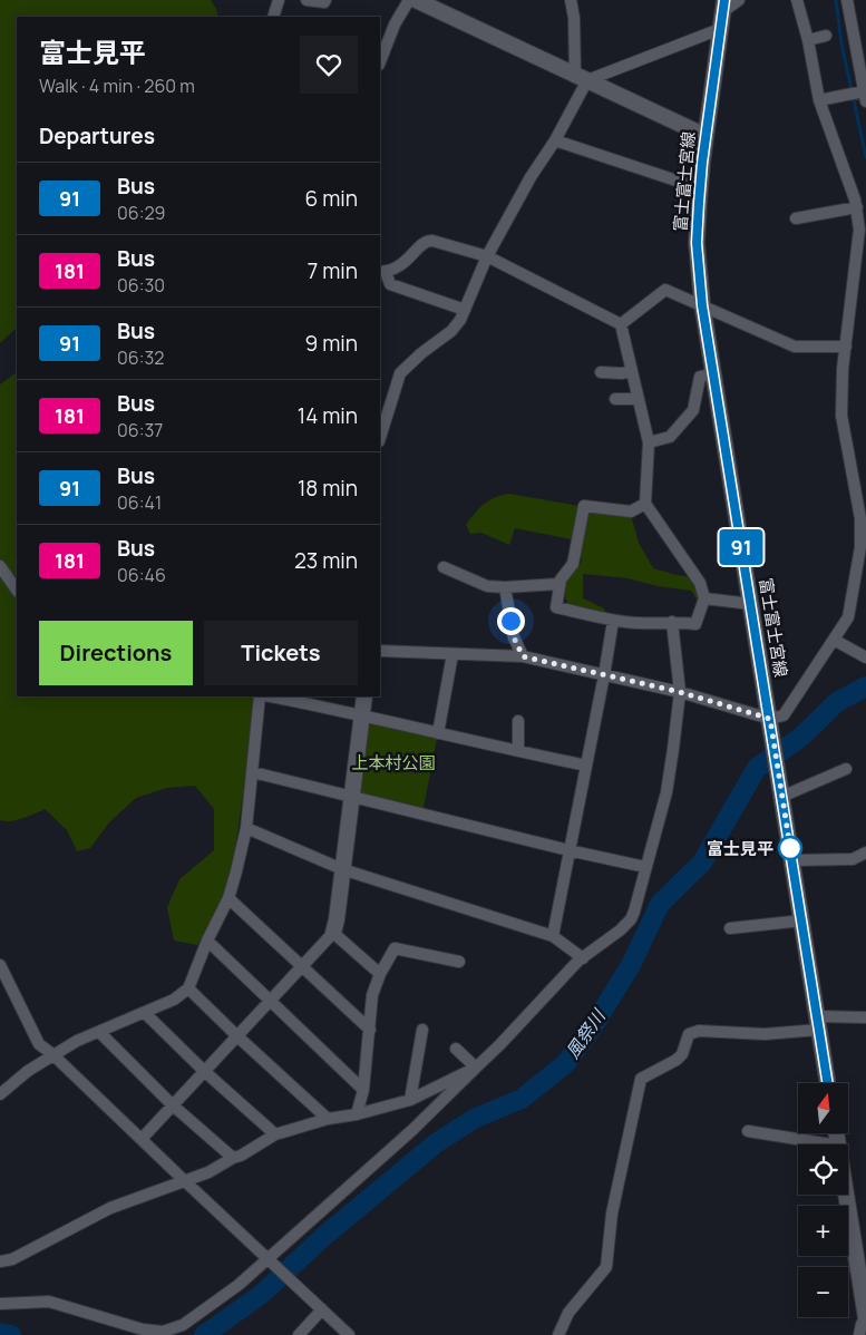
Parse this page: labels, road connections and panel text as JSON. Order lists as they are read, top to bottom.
{
  "streets": {
    "main road": ["富士富士宮線"]
  },
  "water": ["風祭川"],
  "parks": ["上本村公園"],
  "places": ["富士見平"],
  "lines": ["bus line 91"],
  "north": "top",
  "page": {
    "on_map": "91",
    "heading": [
      ["富士見平", "Walk · 4 min · 260 m"],
      "Departures"
    ],
    "list": [
      {
        "mark": "91",
        "name": "Bus",
        "note": "06:29",
        "value": "6 min"
      },
      {
        "mark": "181",
        "name": "Bus",
        "note": "06:30",
        "value": "7 min"
      },
      {
        "mark": "91",
        "name": "Bus",
        "note": "06:32",
        "value": "9 min"
      },
      {
        "mark": "181",
        "name": "Bus",
        "note": "06:37",
        "value": "14 min"
      },
      {
        "mark": "91",
        "name": "Bus",
        "note": "06:41",
        "value": "18 min"
      },
      {
        "mark": "181",
        "name": "Bus",
        "note": "06:46",
        "value": "23 min"
      }
    ],
    "buttons": ["Directions", "Tickets"],
    "map_buttons": ["+", "−"]
  }
}
